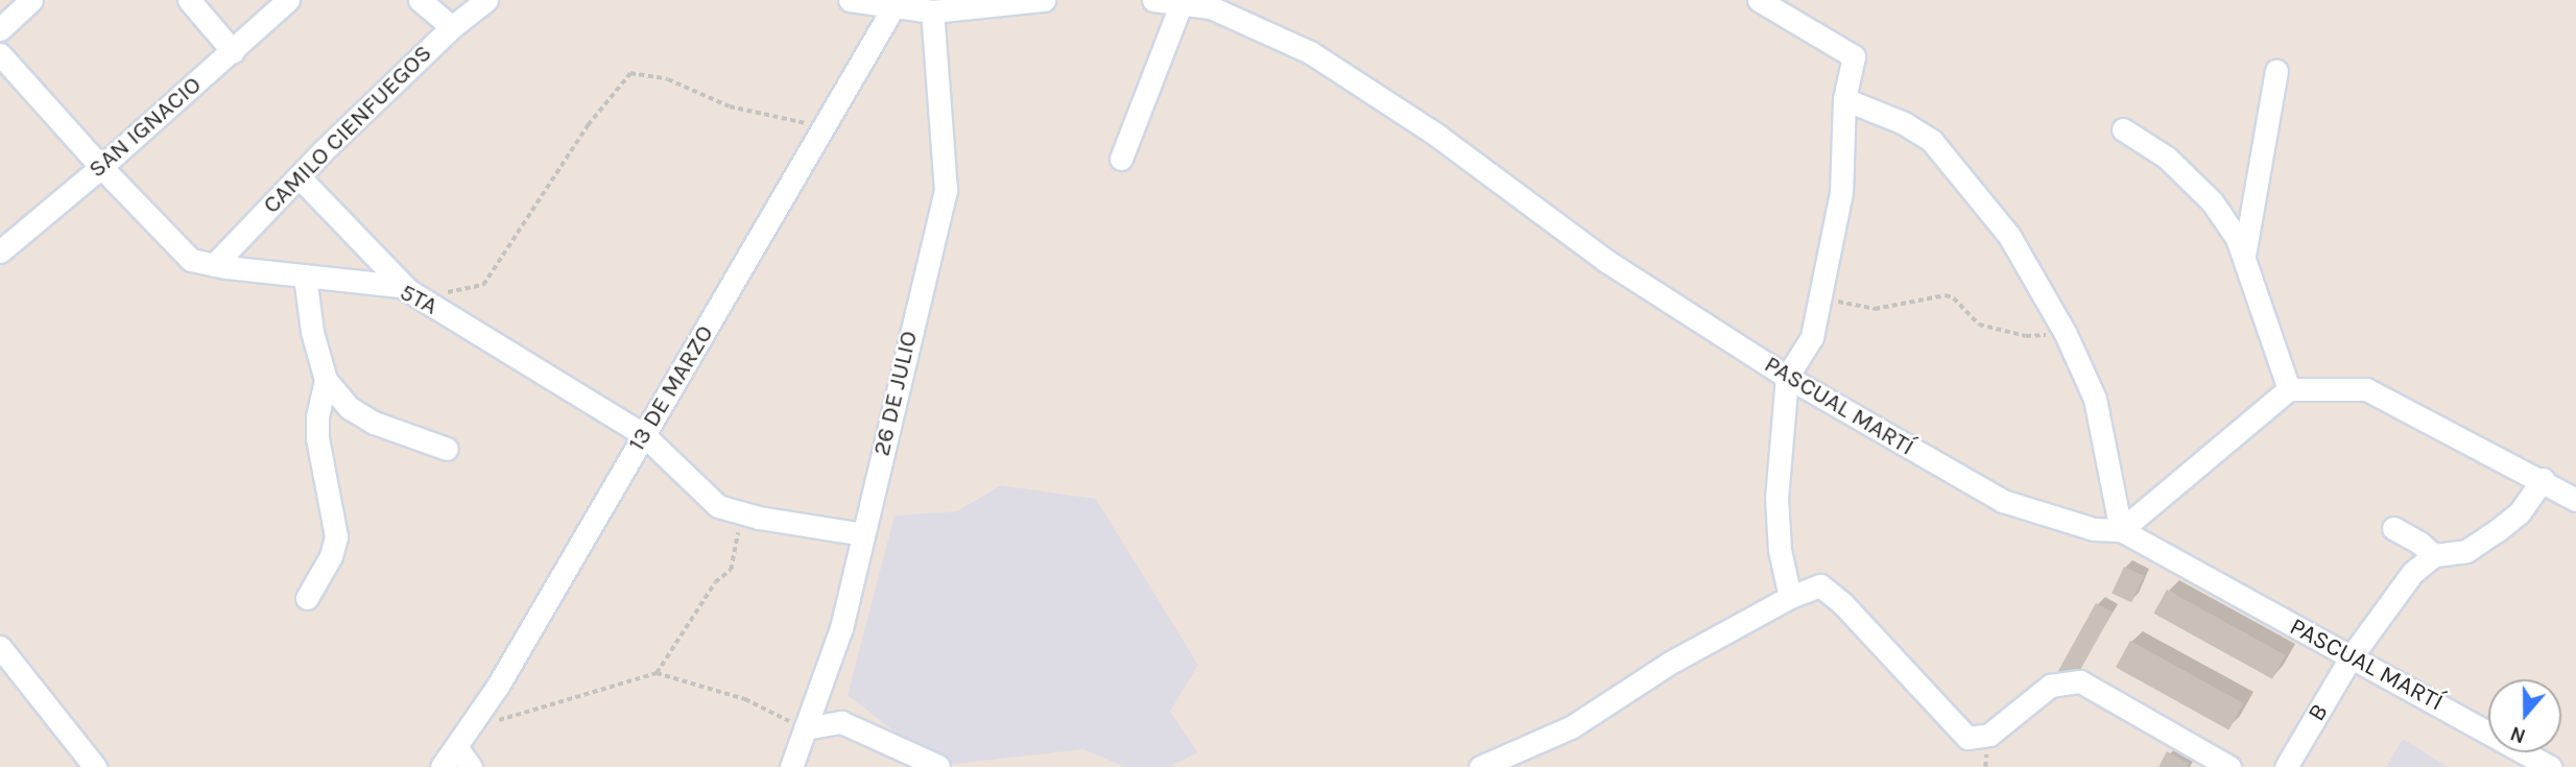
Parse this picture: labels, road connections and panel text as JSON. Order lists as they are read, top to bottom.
{
  "streets": {
    "street": [
      "SAN IGNACIO",
      "CAMILO CIENFUEGOS",
      "5TA",
      "13 DE MARZO",
      "26 DE JULIO",
      "PASCUAL MARTÍ",
      "B"
    ]
  },
  "crossings": [
    ["SAN IGNACIO", "5TA"],
    ["CAMILO CIENFUEGOS", "5TA"],
    ["5TA", "13 DE MARZO"],
    ["5TA", "26 DE JULIO"],
    ["PASCUAL MARTÍ", "B"]
  ],
  "north": "bottom"
}
